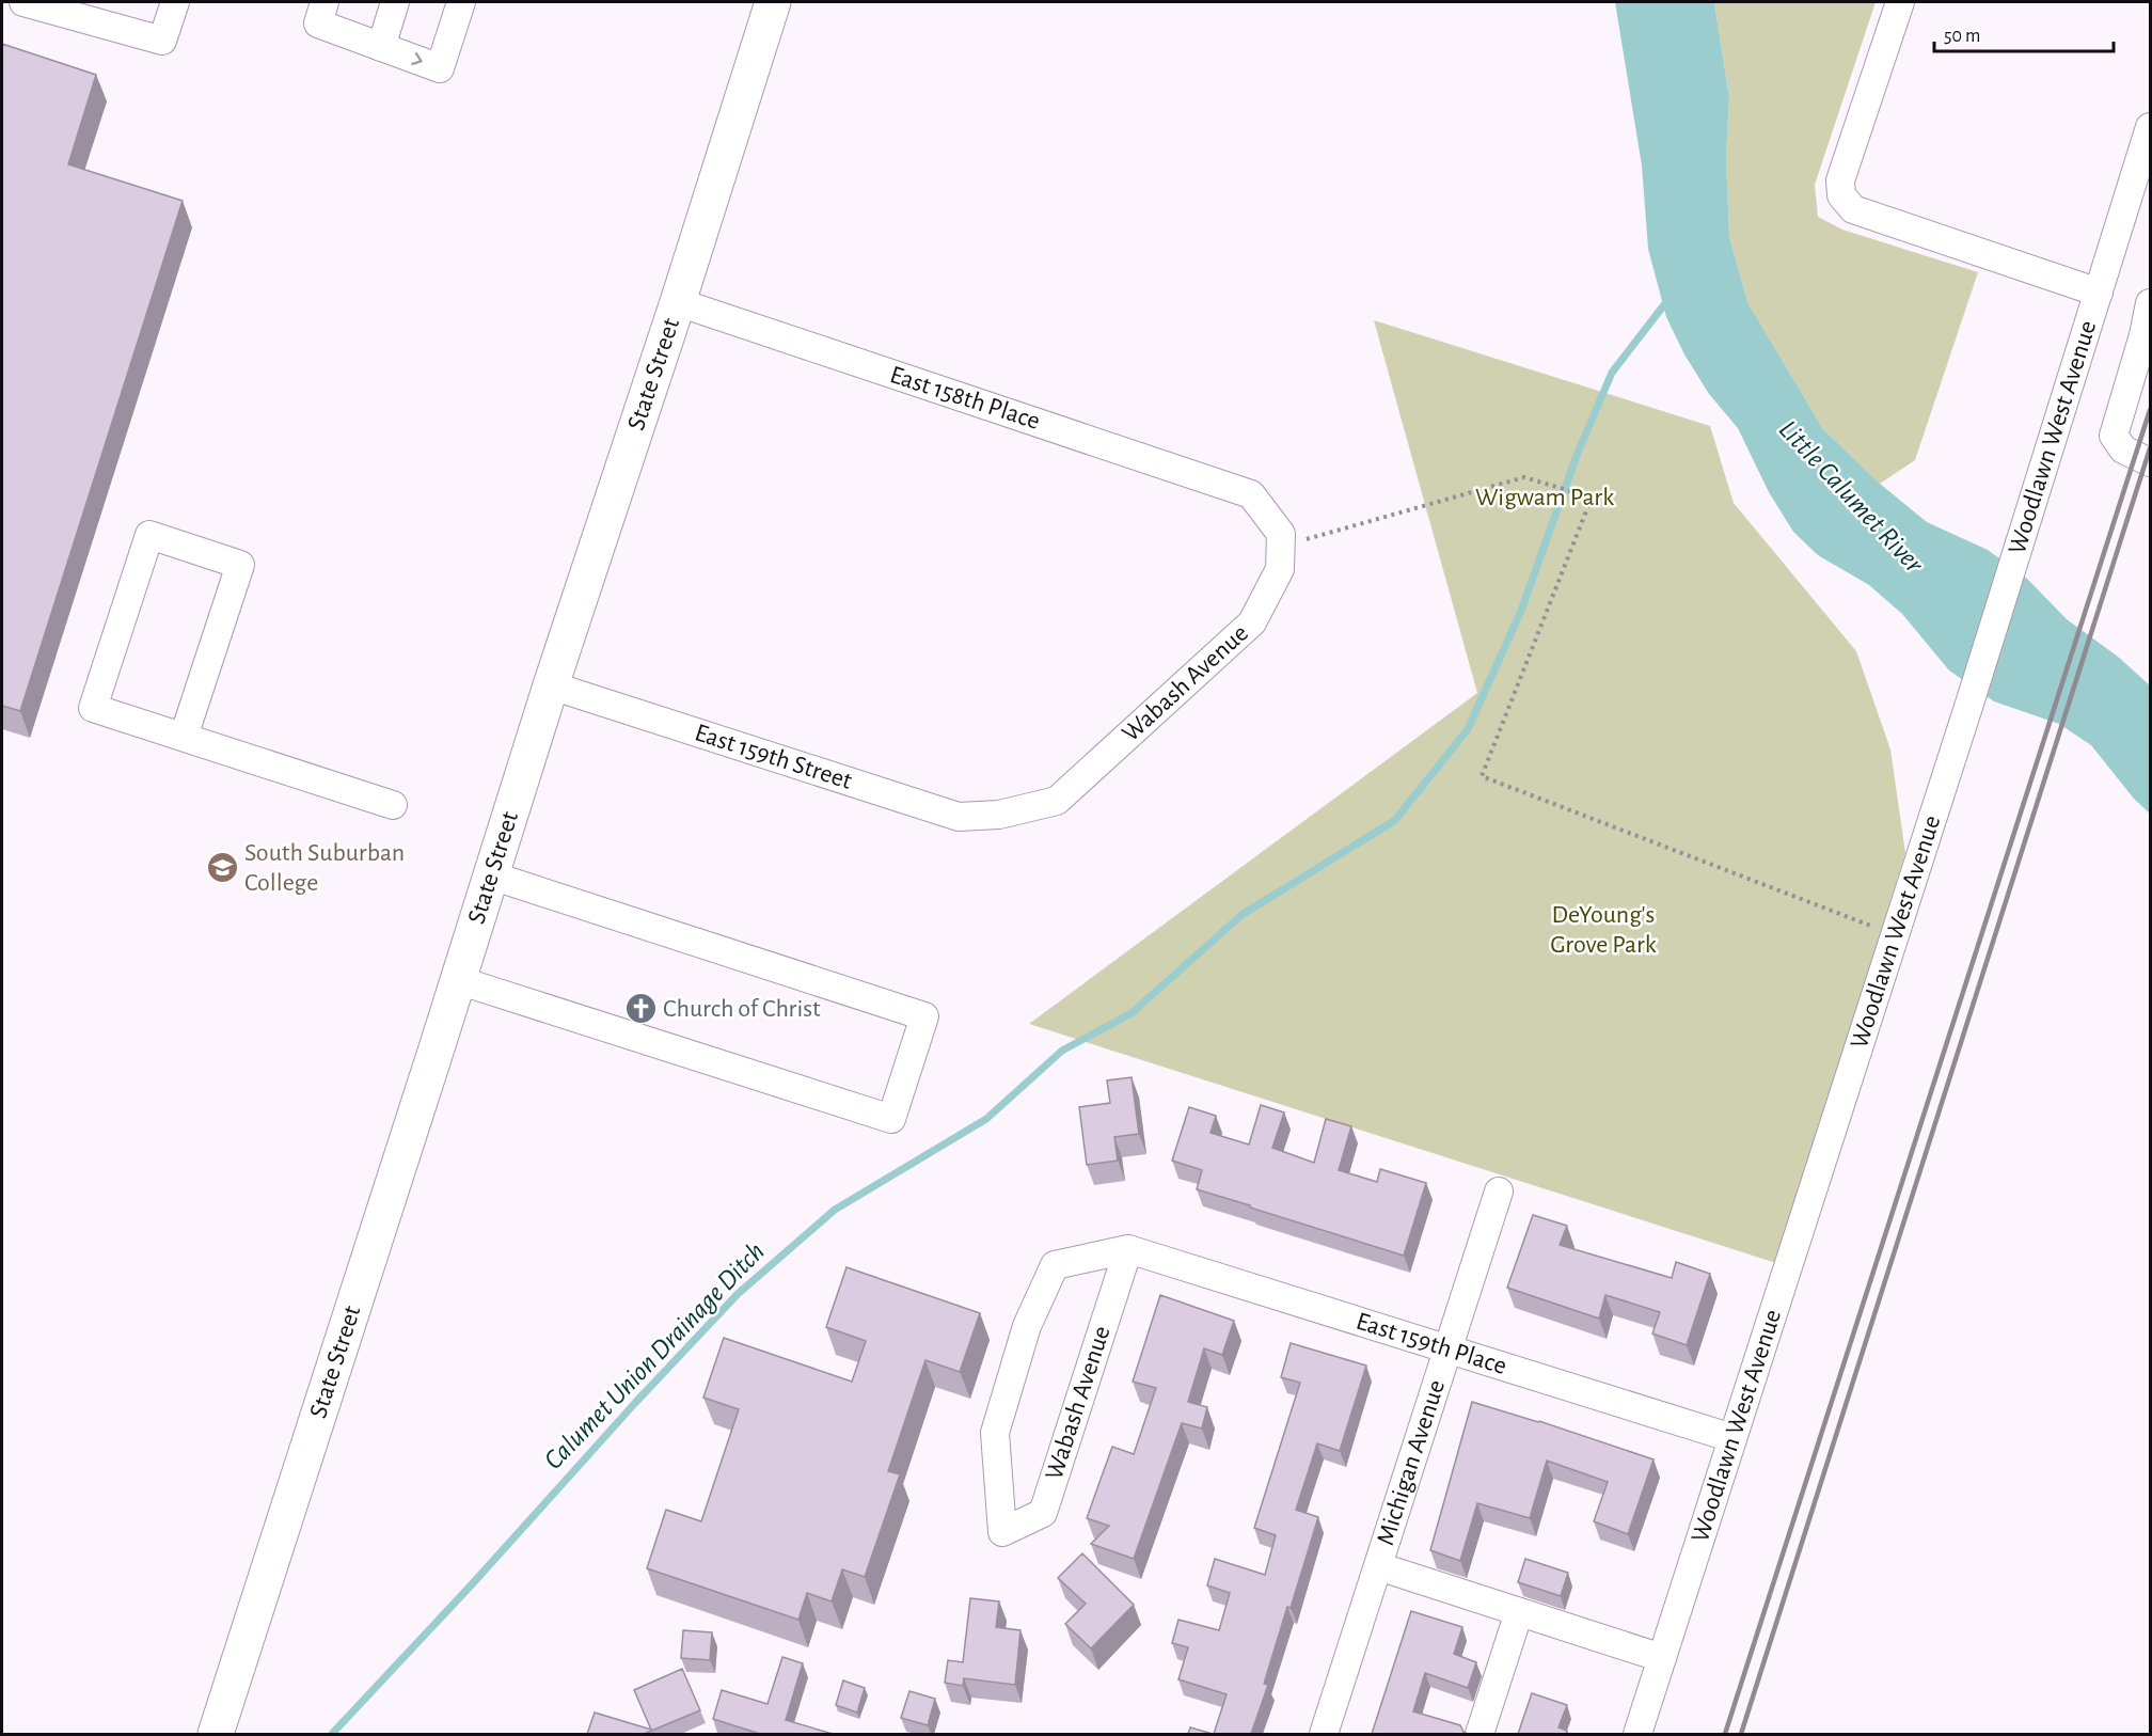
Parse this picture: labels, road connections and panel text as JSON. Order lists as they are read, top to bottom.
{
  "streets": {
    "main road": ["State Street"],
    "street": [
      "East 158th Place",
      "Woodlawn West Avenue",
      "Wabash Avenue",
      "East 159th Street",
      "East 159th Place",
      "Michigan Avenue"
    ]
  },
  "crossings": [
    ["State Street", "East 158th Place"],
    ["State Street", "East 159th Street"],
    ["East 158th Place", "Wabash Avenue"],
    ["Woodlawn West Avenue", "East 159th Place"],
    ["Wabash Avenue", "East 159th Street"],
    ["Wabash Avenue", "East 159th Place"],
    ["East 159th Place", "Michigan Avenue"]
  ],
  "water": ["Little Calumet River", "Calumet Union Drainage Ditch"],
  "parks": ["Wigwam Park", "DeYoung's Grove Park"],
  "places": {
    "school or university": ["South Suburban College"],
    "church": ["Church of Christ"]
  },
  "scale_bar": "50 m"
}
